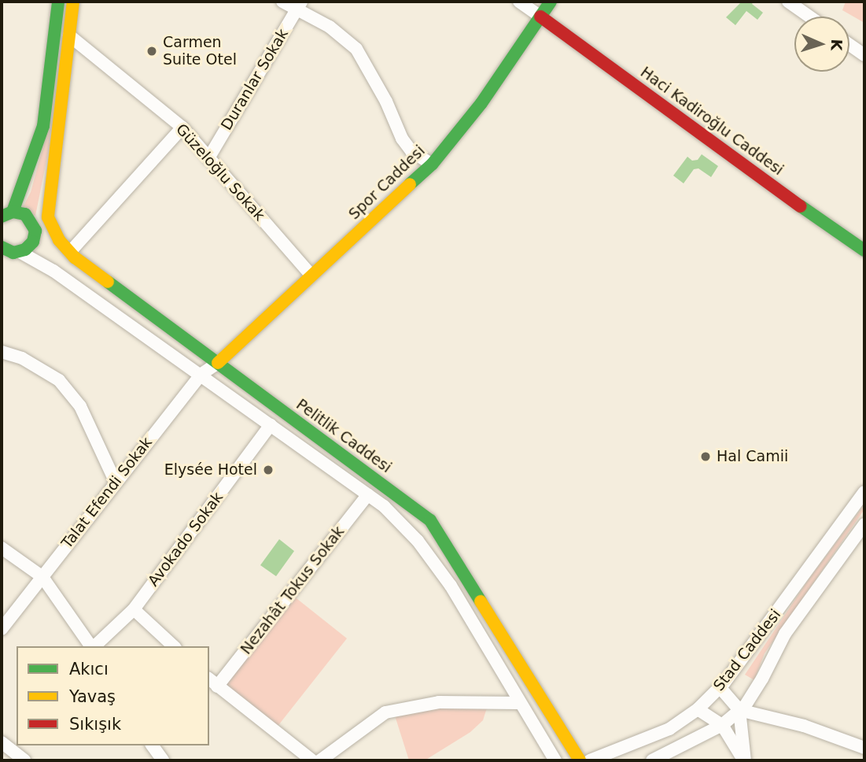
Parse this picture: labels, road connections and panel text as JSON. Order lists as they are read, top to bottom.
{
  "streets": {
    "street": [
      "Duranlar Sokak",
      "Haci Kadiroğlu Caddesi",
      "Güzeloğlu Sokak",
      "Spor Caddesi",
      "Pelitlik Caddesi",
      "Talat Efendi Sokak",
      "Avokado Sokak",
      "Nezahât Tokus Sokak",
      "Stad Caddesi"
    ]
  },
  "crossings": [
    ["Duranlar Sokak", "Güzeloğlu Sokak"],
    ["Haci Kadiroğlu Caddesi", "Spor Caddesi"],
    ["Güzeloğlu Sokak", "Spor Caddesi"],
    ["Spor Caddesi", "Pelitlik Caddesi"],
    ["Spor Caddesi", "Talat Efendi Sokak"],
    ["Pelitlik Caddesi", "Talat Efendi Sokak"]
  ],
  "places": ["Carmen Suite Otel", "Hal Camii", "Elysée Hotel"],
  "legend": ["Akıcı", "Yavaş", "Sıkışık"],
  "north": "right"
}
